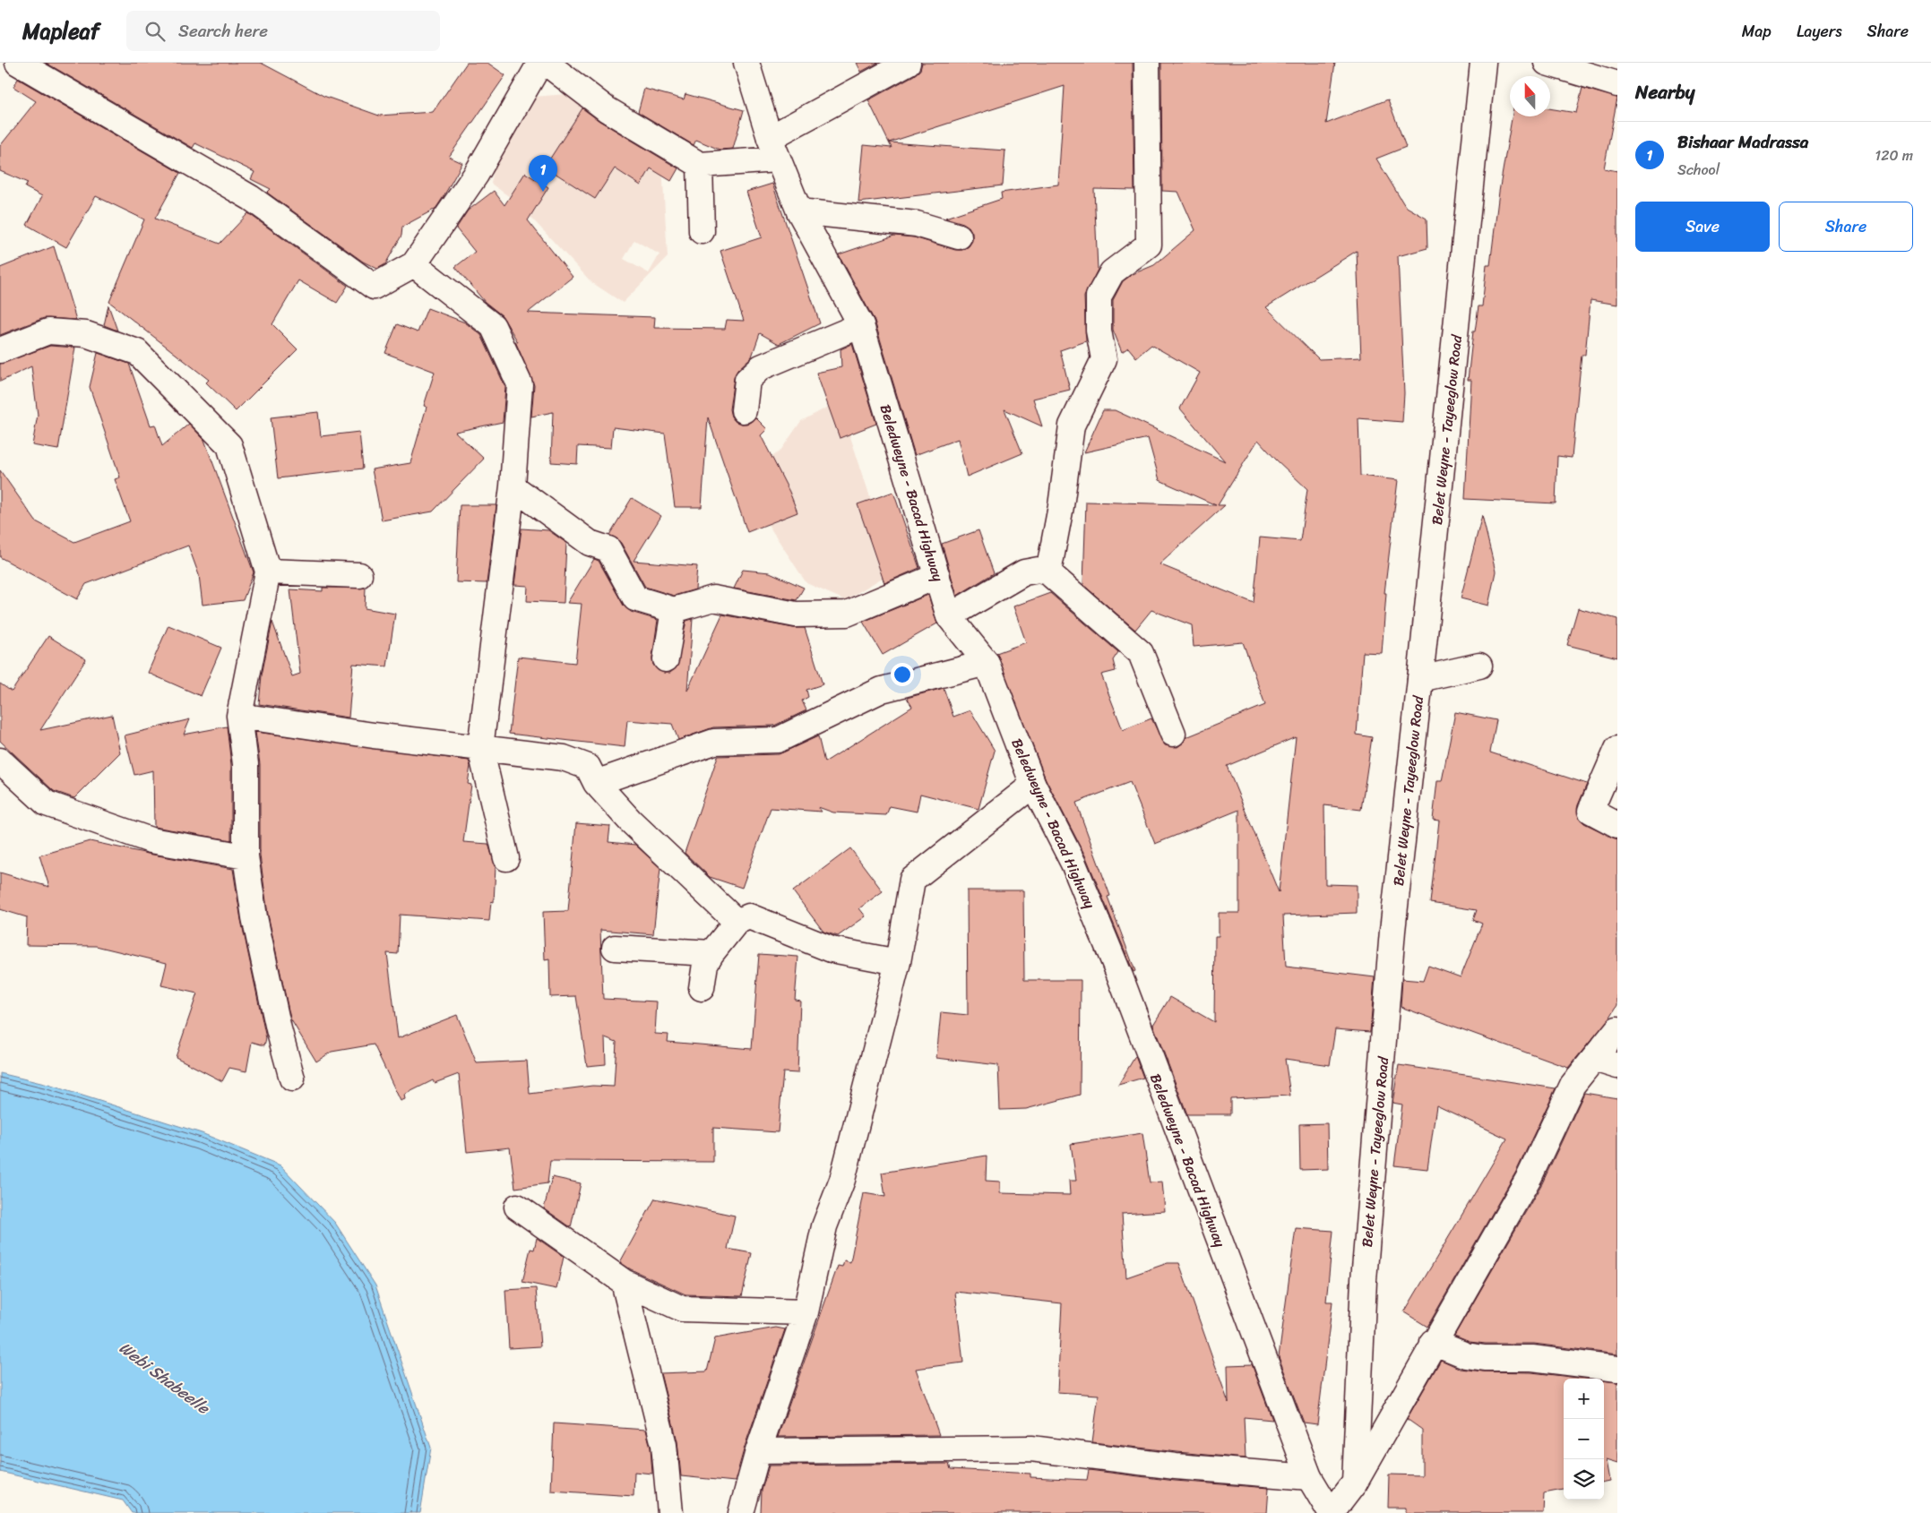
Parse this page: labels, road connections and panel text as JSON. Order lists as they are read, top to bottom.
{
  "streets": {
    "street": ["Belet Weyne - Tayeeglow Road", "Beledweyne - Bacad Highway"]
  },
  "water": ["Webi Shabeelle"],
  "north": "top",
  "page": {
    "header": "Mapleaf",
    "search": "Search here",
    "nav": ["Map", "Layers", "Share"],
    "heading": "Nearby",
    "list": [
      {
        "mark": "1",
        "name": "Bishaar Madrassa",
        "note": "School",
        "value": "120 m"
      }
    ],
    "pins": "1",
    "buttons": ["Save", "Share"],
    "map_buttons": ["+", "−"]
  }
}
